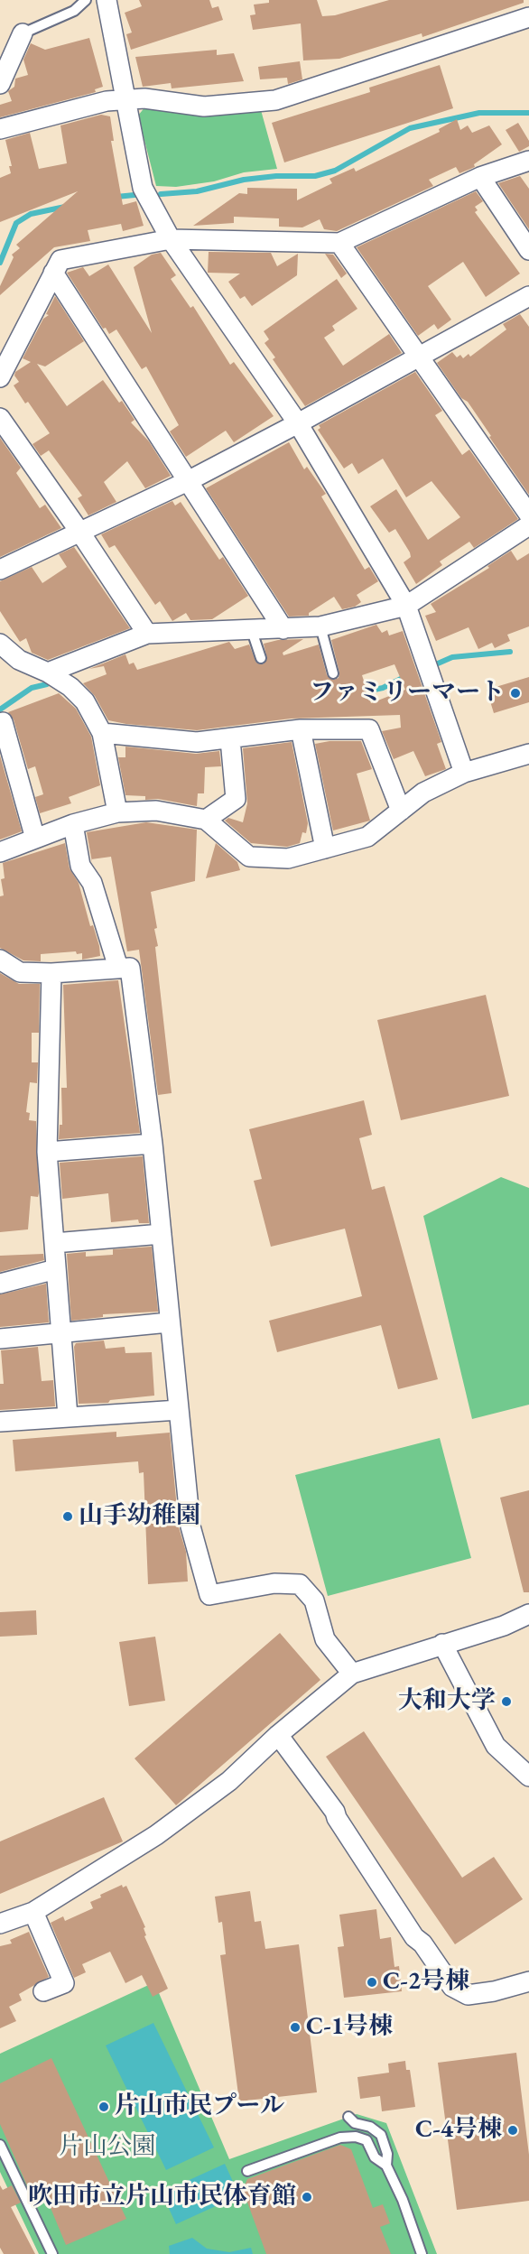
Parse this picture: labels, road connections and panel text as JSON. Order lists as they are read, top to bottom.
{
  "parks": ["片山公園"],
  "places": [
    "ファミリーマート",
    "山手幼稚園",
    "大和大学",
    "C-2号棟",
    "C-1号棟",
    "片山市民プール",
    "C-4号棟",
    "吹田市立片山市民体育館"
  ]
}
